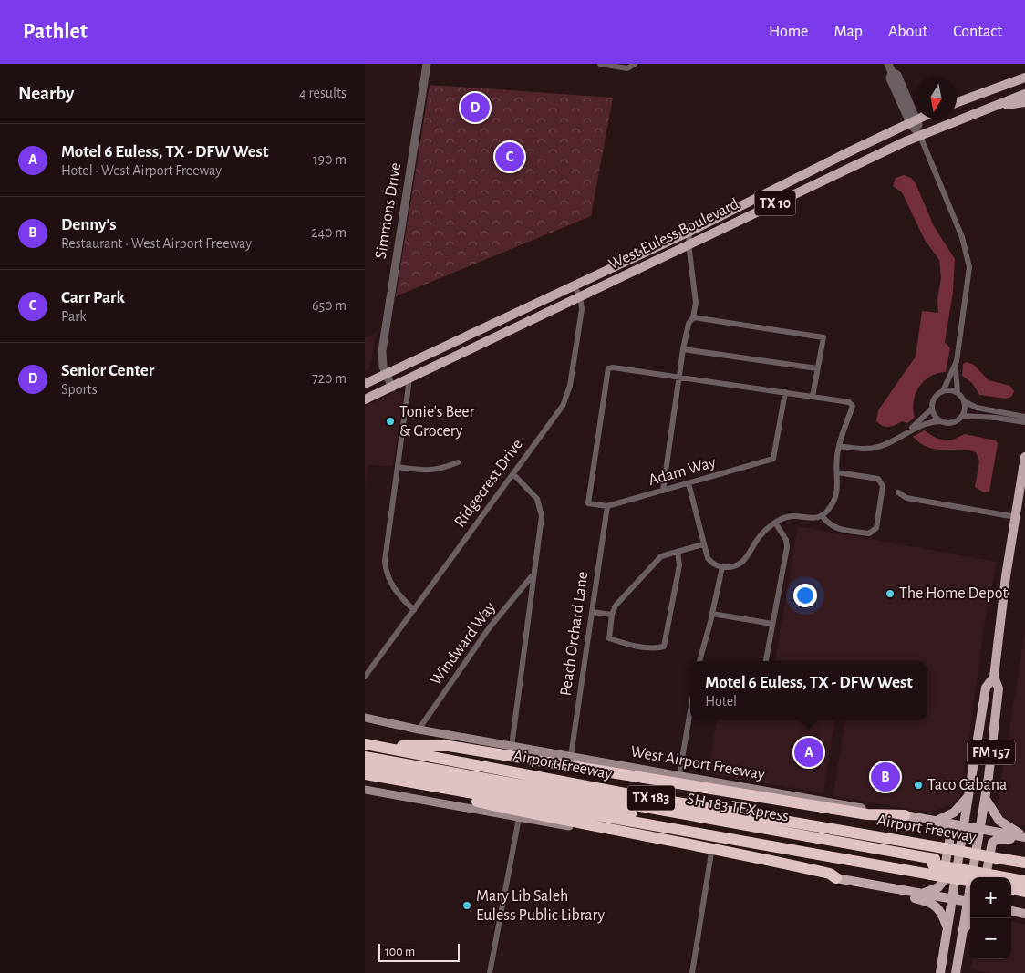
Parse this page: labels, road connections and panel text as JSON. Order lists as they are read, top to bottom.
{
  "streets": {
    "highway": ["Airport Freeway", "TX 183", "SH 183 TEXpress"],
    "main road": [
      "TX 10",
      "West Euless Boulevard",
      "FM 157",
      "West Airport Freeway"
    ],
    "street": [
      "Simmons Drive",
      "Adam Way",
      "Ridgecrest Drive",
      "Peach Orchard Lane",
      "Windward Way"
    ]
  },
  "crossings": [
    ["Simmons Drive", "West Euless Boulevard"],
    ["West Euless Boulevard", "Ridgecrest Drive"],
    ["Adam Way", "Peach Orchard Lane"],
    ["Peach Orchard Lane", "West Airport Freeway"],
    ["Windward Way", "West Airport Freeway"],
    ["FM 157", "West Airport Freeway"],
    ["TX 183", "SH 183 TEXpress"]
  ],
  "places": [
    "Tonie's Beer & Grocery",
    "The Home Depot",
    "Taco Cabana",
    "Mary Lib Saleh Euless Public Library"
  ],
  "scale_bar": "100 m",
  "north": "bottom",
  "page": {
    "header": "Pathlet",
    "nav": [
      "Home",
      "Map",
      "About",
      "Contact"
    ],
    "heading": ["Nearby", "4 results"],
    "pins": [
      "D",
      "C",
      "A",
      "B"
    ],
    "list": [
      {
        "mark": "A",
        "name": "Motel 6 Euless, TX - DFW West",
        "note": "Hotel · West Airport Freeway",
        "value": "190 m"
      },
      {
        "mark": "B",
        "name": "Denny's",
        "note": "Restaurant · West Airport Freeway",
        "value": "240 m"
      },
      {
        "mark": "C",
        "name": "Carr Park",
        "note": "Park",
        "value": "650 m"
      },
      {
        "mark": "D",
        "name": "Senior Center",
        "note": "Sports",
        "value": "720 m"
      }
    ],
    "popup": ["Motel 6 Euless, TX - DFW West", "Hotel"],
    "map_buttons": ["+", "−"],
    "scale": "100 m"
  }
}
